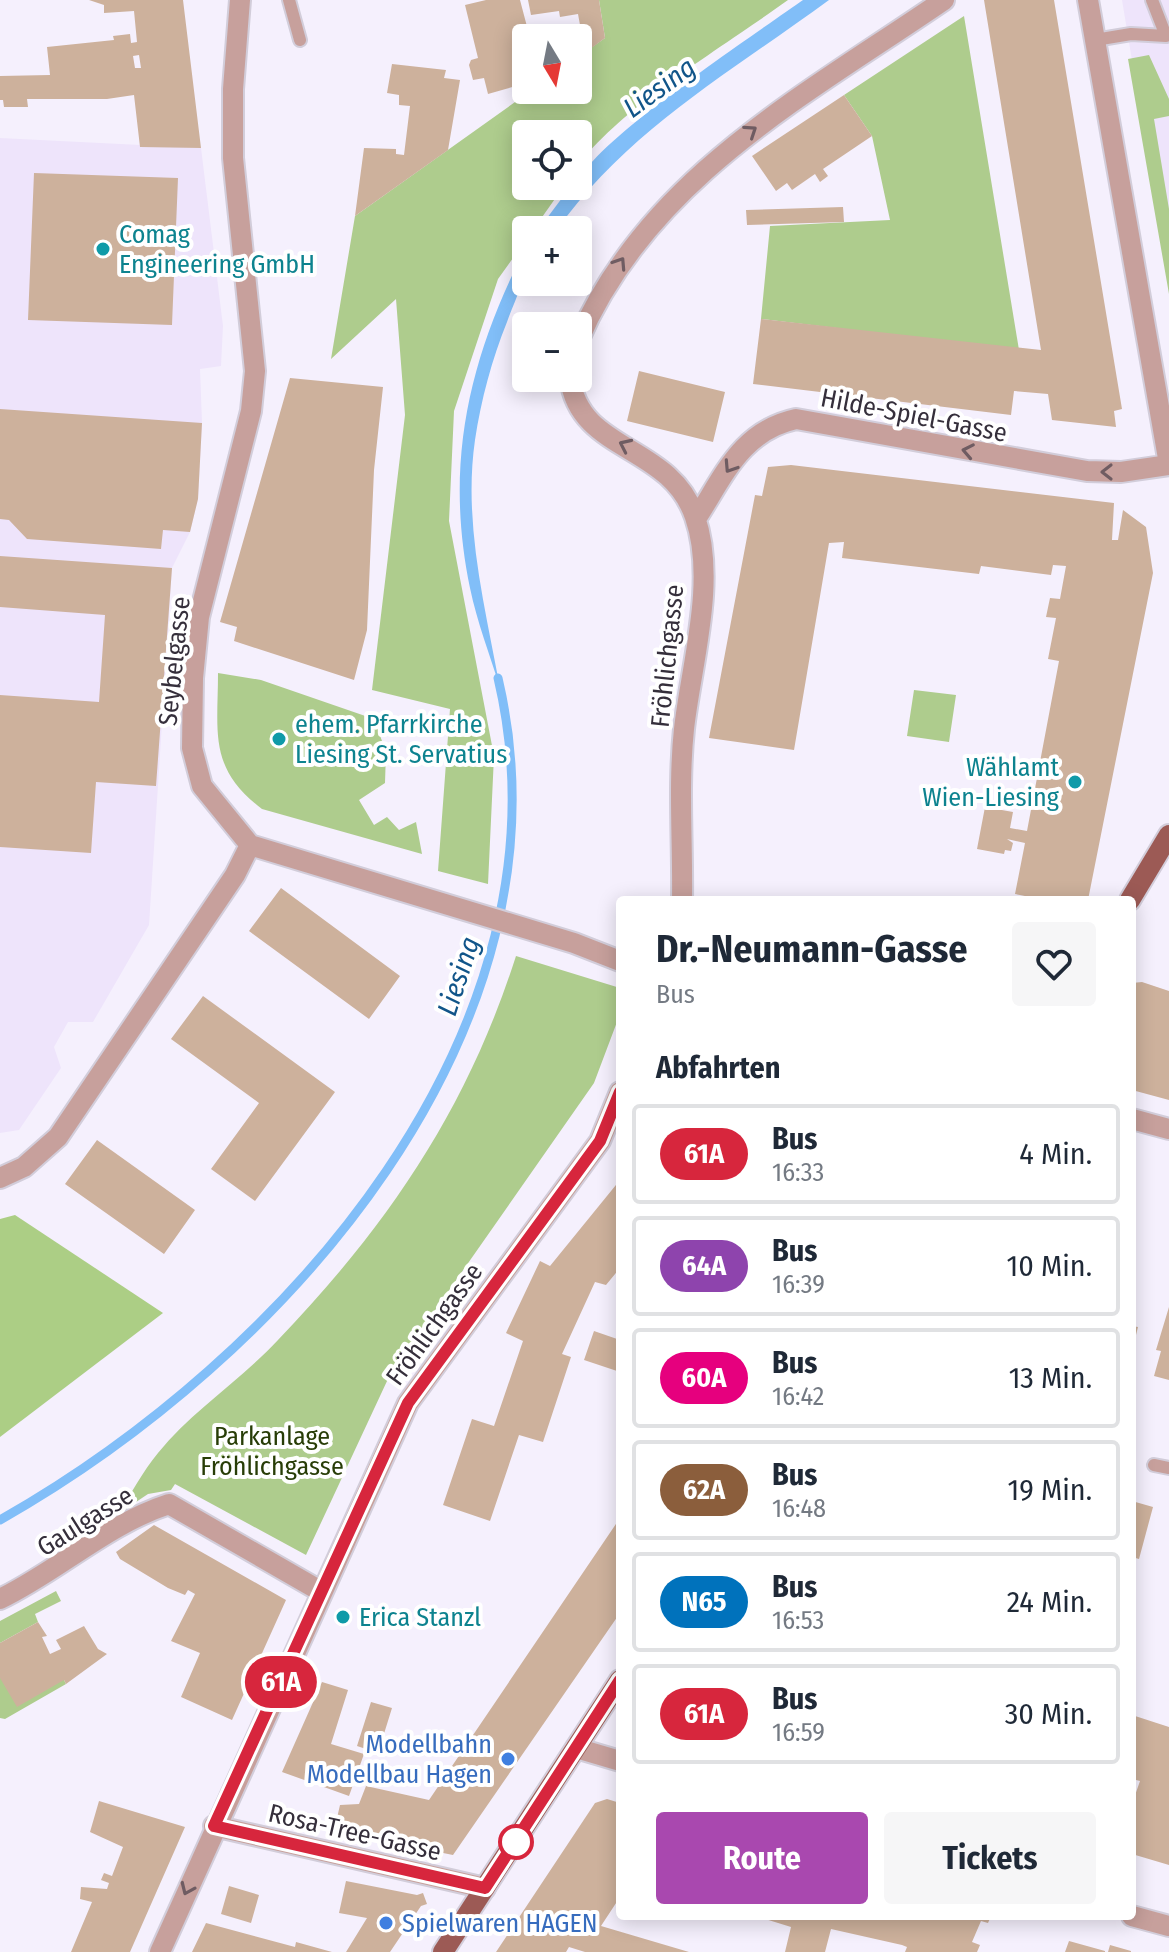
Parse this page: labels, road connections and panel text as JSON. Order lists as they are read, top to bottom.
{
  "streets": {
    "street": [
      "Hilde-Spiel-Gasse",
      "Fröhlichgasse",
      "Seybelgasse",
      "Gaulgasse",
      "Rosa-Tree-Gasse"
    ]
  },
  "crossings": [
    ["Hilde-Spiel-Gasse", "Fröhlichgasse"],
    ["Fröhlichgasse", "Gaulgasse"],
    ["Fröhlichgasse", "Rosa-Tree-Gasse"]
  ],
  "one_way": ["Hilde-Spiel-Gasse"],
  "water": ["Liesing"],
  "parks": ["Parkanlage Fröhlichgasse"],
  "places": [
    "Comag Engineering GmbH",
    "ehem. Pfarrkirche Liesing St. Servatius",
    "Wählamt Wien-Liesing",
    "Erica Stanzl",
    "Modellbahn Modellbau Hagen",
    "Spielwaren HAGEN"
  ],
  "lines": ["bus line 61A"],
  "north": "bottom",
  "page": {
    "on_map": "61A",
    "map_buttons": ["+", "−"],
    "heading": [
      ["Dr.-Neumann-Gasse", "Bus"],
      "Abfahrten"
    ],
    "list": [
      {
        "mark": "61A",
        "name": "Bus",
        "note": "16:33",
        "value": "4 Min."
      },
      {
        "mark": "64A",
        "name": "Bus",
        "note": "16:39",
        "value": "10 Min."
      },
      {
        "mark": "60A",
        "name": "Bus",
        "note": "16:42",
        "value": "13 Min."
      },
      {
        "mark": "62A",
        "name": "Bus",
        "note": "16:48",
        "value": "19 Min."
      },
      {
        "mark": "N65",
        "name": "Bus",
        "note": "16:53",
        "value": "24 Min."
      },
      {
        "mark": "61A",
        "name": "Bus",
        "note": "16:59",
        "value": "30 Min."
      }
    ],
    "buttons": ["Route", "Tickets"]
  }
}
